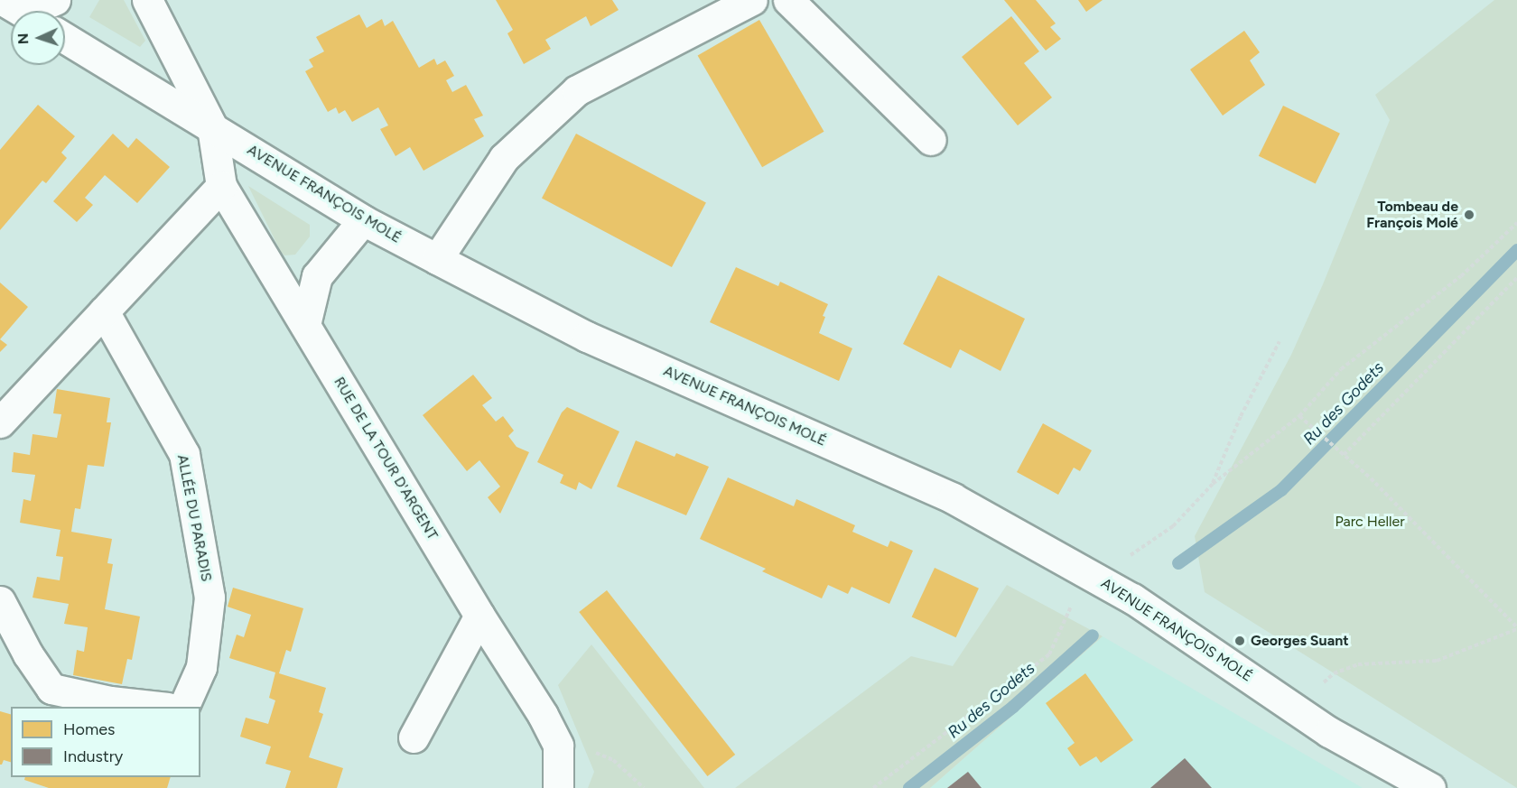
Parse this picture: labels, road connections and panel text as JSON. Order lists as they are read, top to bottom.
{
  "streets": {
    "street": ["AVENUE FRANÇOIS MOLÉ", "RUE DE LA TOUR D'ARGENT", "ALLÉE DU PARADIS"]
  },
  "crossings": [
    ["AVENUE FRANÇOIS MOLÉ", "RUE DE LA TOUR D'ARGENT"]
  ],
  "water": ["Ru des Godets"],
  "parks": ["Parc Heller"],
  "places": ["Tombeau de François Molé", "Georges Suant"],
  "legend": ["Homes", "Industry"],
  "north": "left"
}
